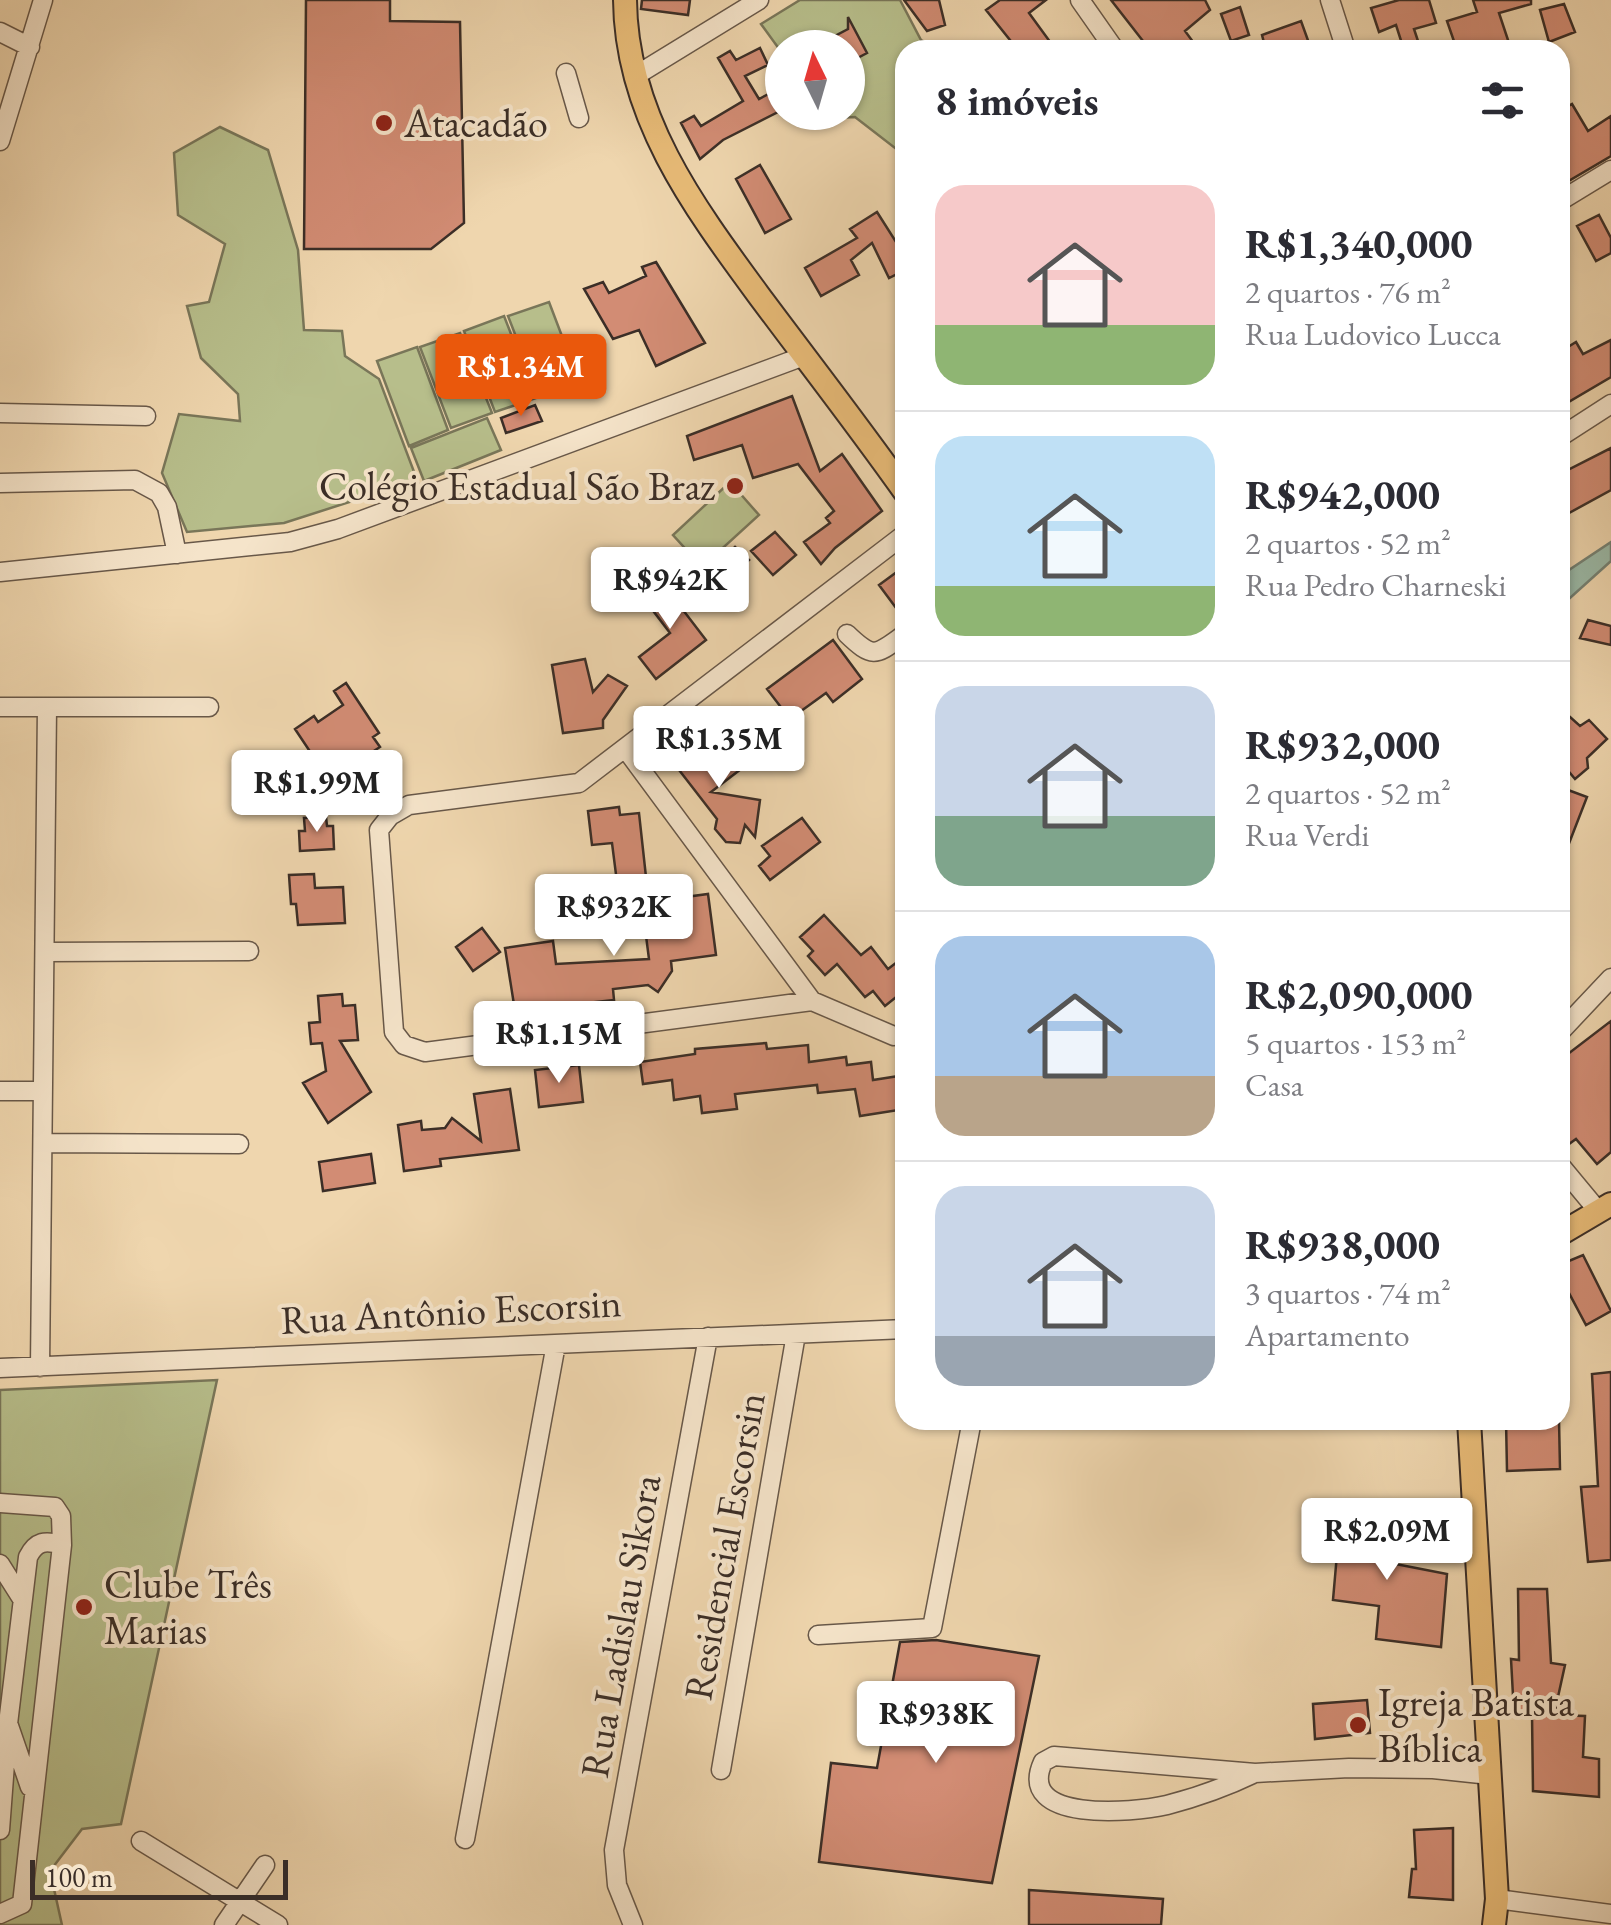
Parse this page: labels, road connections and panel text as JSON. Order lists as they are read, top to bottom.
{
  "streets": {
    "street": ["Rua Antônio Escorsin", "Residencial Escorsin", "Rua Ladislau Sikora"]
  },
  "crossings": [
    ["Rua Antônio Escorsin", "Residencial Escorsin"],
    ["Rua Antônio Escorsin", "Rua Ladislau Sikora"]
  ],
  "places": [
    "Atacadão",
    "Colégio Estadual São Braz",
    "Clube Três Marias",
    "Igreja Batista Bíblica"
  ],
  "scale_bar": "100 m",
  "north": "top",
  "page": {
    "heading": "8 imóveis",
    "list": [
      {
        "name": "R$1,340,000",
        "note": "2 quartos · 76 m² · Rua Ludovico Lucca"
      },
      {
        "name": "R$942,000",
        "note": "2 quartos · 52 m² · Rua Pedro Charneski"
      },
      {
        "name": "R$932,000",
        "note": "2 quartos · 52 m² · Rua Verdi"
      },
      {
        "name": "R$2,090,000",
        "note": "5 quartos · 153 m² · Casa"
      },
      {
        "name": "R$938,000",
        "note": "3 quartos · 74 m² · Apartamento"
      }
    ],
    "price": [
      "R$1.34M",
      "R$942K",
      "R$1.35M",
      "R$1.99M",
      "R$932K",
      "R$1.15M",
      "R$2.09M",
      "R$938K"
    ],
    "scale": "100 m"
  }
}
